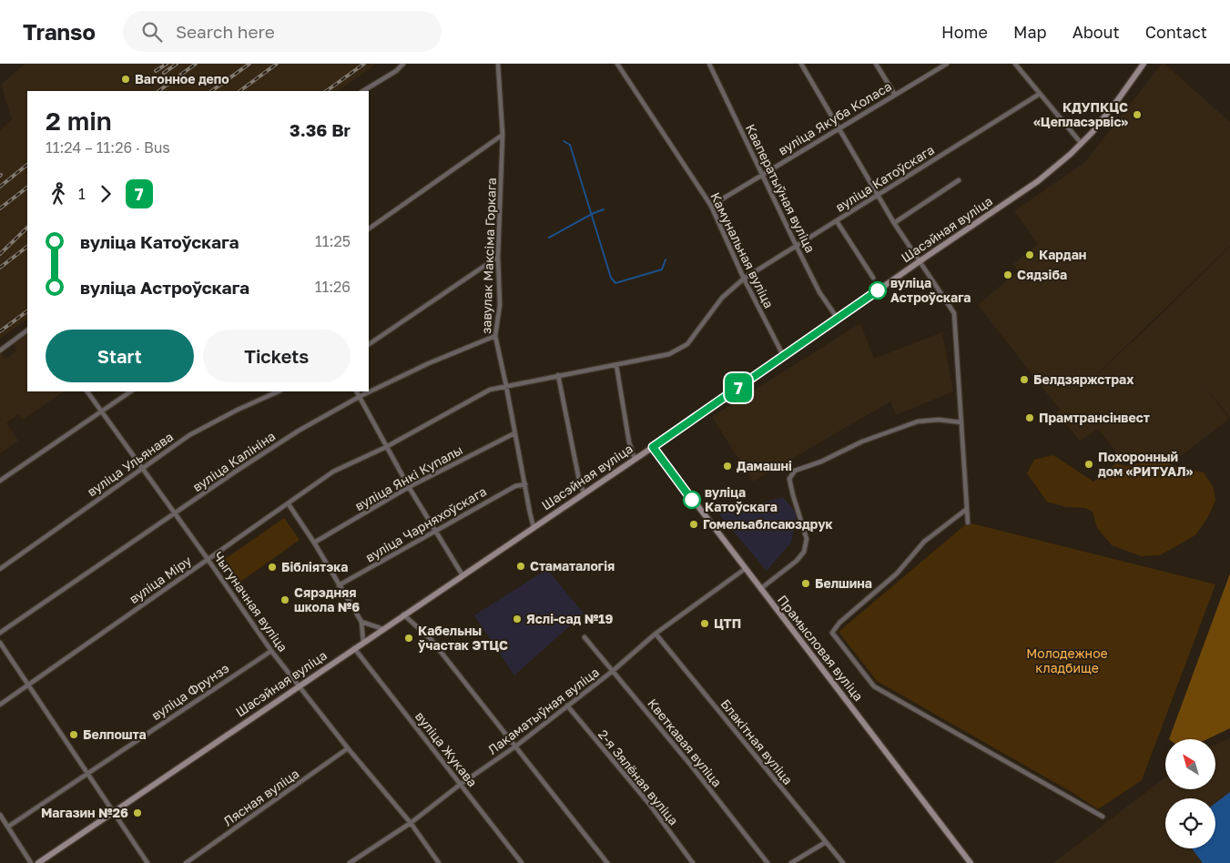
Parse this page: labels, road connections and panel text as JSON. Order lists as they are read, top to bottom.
{
  "streets": {
    "main road": ["Шасэйная вуліца", "Прамысловая вуліца"],
    "street": [
      "вуліца Якуба Коласа",
      "вуліца Катоўскага",
      "Кааператыўная вуліца",
      "Камунальная вуліца",
      "завулак Максіма Горкага",
      "вуліца Калініна",
      "вуліца Ульянава",
      "вуліца Янкі Купалы",
      "вуліца Чарняхоўскага",
      "вуліца Міру",
      "Чыгуначная вуліца",
      "вуліца Фрунзэ",
      "Лакаматыўная вуліца",
      "Блакітная вуліца",
      "Кветкавая вуліца",
      "вуліца Жукава",
      "2-я Зялёная вуліца",
      "Лясная вуліца"
    ]
  },
  "crossings": [
    ["вуліца Якуба Коласа", "Кааператыўная вуліца"],
    ["вуліца Якуба Коласа", "Камунальная вуліца"],
    ["вуліца Катоўскага", "Кааператыўная вуліца"],
    ["вуліца Катоўскага", "Камунальная вуліца"],
    ["вуліца Катоўскага", "завулак Максіма Горкага"],
    ["вуліца Катоўскага", "вуліца Міру"],
    ["Кааператыўная вуліца", "Шасэйная вуліца"],
    ["Шасэйная вуліца", "Камунальная вуліца"],
    ["Шасэйная вуліца", "завулак Максіма Горкага"],
    ["Шасэйная вуліца", "Чыгуначная вуліца"],
    ["Шасэйная вуліца", "Прамысловая вуліца"],
    ["Шасэйная вуліца", "вуліца Жукава"],
    ["завулак Максіма Горкага", "вуліца Калініна"],
    ["завулак Максіма Горкага", "вуліца Янкі Купалы"],
    ["завулак Максіма Горкага", "вуліца Чарняхоўскага"],
    ["вуліца Калініна", "Чыгуначная вуліца"],
    ["вуліца Ульянава", "Чыгуначная вуліца"],
    ["вуліца Міру", "Чыгуначная вуліца"],
    ["Чыгуначная вуліца", "вуліца Фрунзэ"],
    ["Чыгуначная вуліца", "Лакаматыўная вуліца"],
    ["Чыгуначная вуліца", "Лясная вуліца"],
    ["Прамысловая вуліца", "Лакаматыўная вуліца"],
    ["Лакаматыўная вуліца", "Блакітная вуліца"],
    ["Лакаматыўная вуліца", "Кветкавая вуліца"],
    ["Лакаматыўная вуліца", "вуліца Жукава"],
    ["Лакаматыўная вуліца", "2-я Зялёная вуліца"]
  ],
  "parks": ["Молодежное кладбище"],
  "places": [
    "Вагонное депо",
    "КДУПКЦС «Цепласэрвіс»",
    "Кардан",
    "Сядзіба",
    "вуліца Астроўскага",
    "Белдзяржстрах",
    "Прамтрансінвест",
    "Похоронный дом «РИТУАЛ»",
    "Дамашні",
    "вуліца Катоўскага",
    "Гомельаблсаюздрук",
    "Стаматалогія",
    "Бібліятэка",
    "Белшина",
    "Сярэдняя школа №6",
    "Яслі-сад №19",
    "ЦТП",
    "Кабельны ўчастак ЭТЦС",
    "Белпошта",
    "Магазин №26"
  ],
  "lines": ["bus line 7"],
  "north": "top left",
  "page": {
    "header": "Transo",
    "search": "Search here",
    "nav": [
      "Home",
      "Map",
      "About",
      "Contact"
    ],
    "on_map": "7",
    "heading": ["2 min", "11:24 – 11:26 · Bus", "3.36 Br"],
    "legs": ["1", "7"],
    "list": [
      {
        "name": "вуліца Катоўскага",
        "value": "11:25"
      },
      {
        "name": "вуліца Астроўскага",
        "value": "11:26"
      }
    ],
    "buttons": ["Start", "Tickets"]
  }
}
